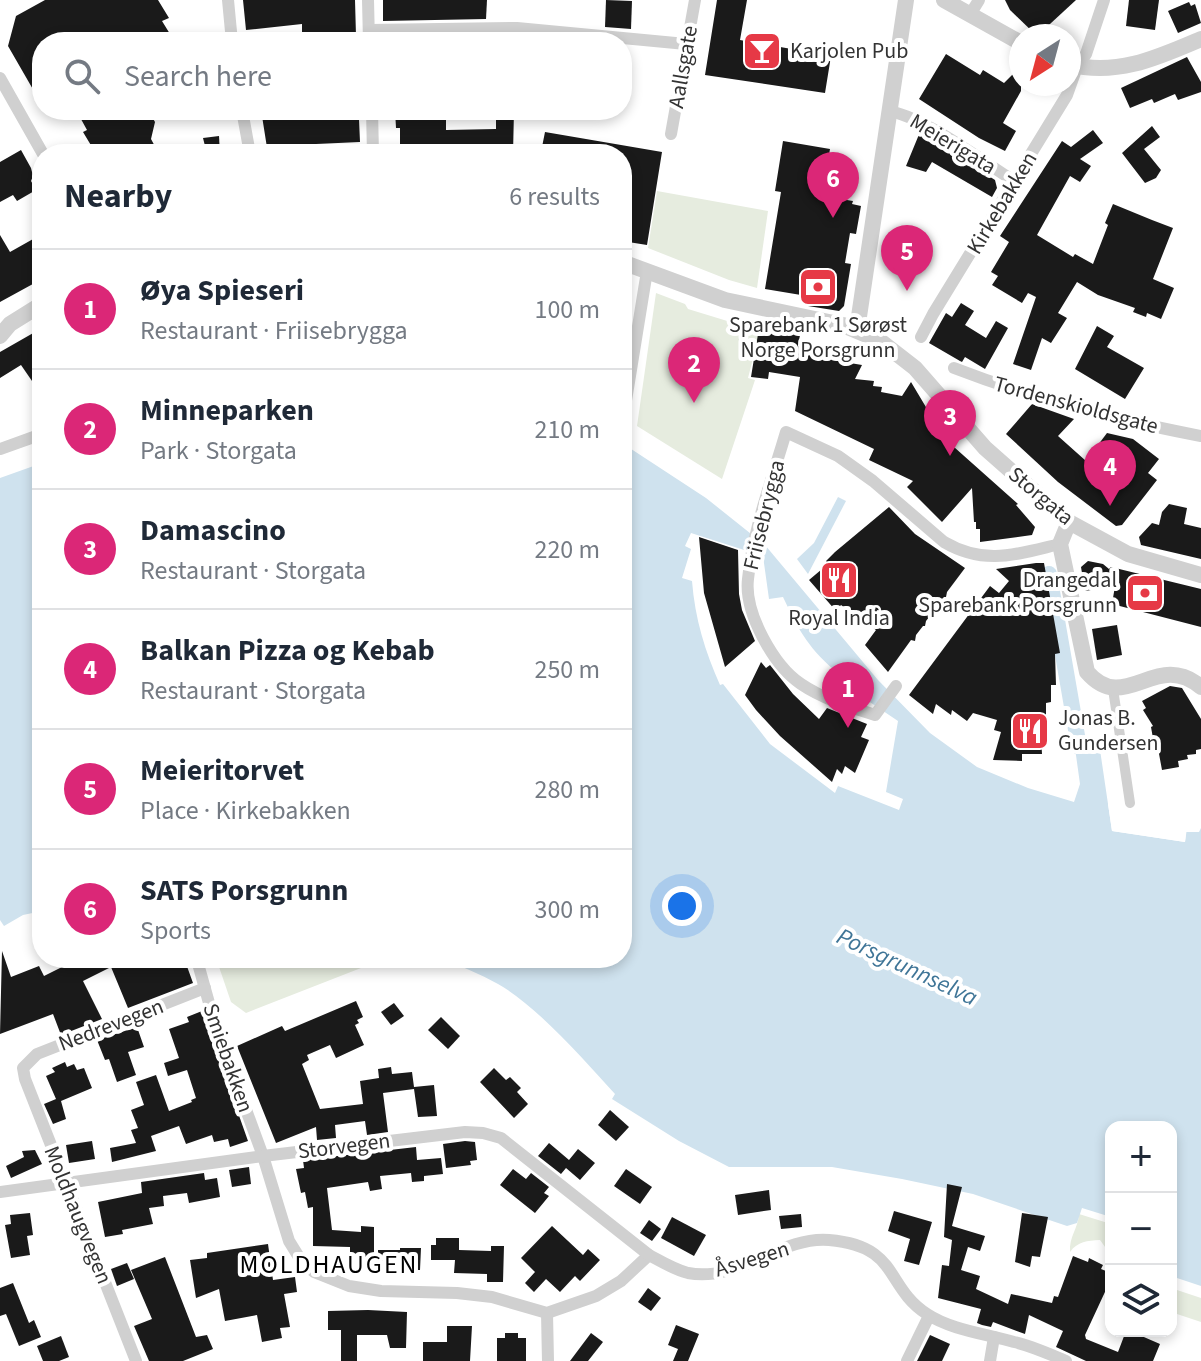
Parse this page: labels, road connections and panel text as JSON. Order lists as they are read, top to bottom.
{
  "streets": {
    "street": [
      "Aallsgate",
      "Meierigata",
      "Kirkebakken",
      "Tordenskioldsgate",
      "Storgata",
      "Friisebrygga",
      "Nedrevegen",
      "Smiebakken",
      "Storvegen",
      "Moldhaugvegen",
      "Åsvegen"
    ]
  },
  "crossings": [
    ["Meierigata", "Kirkebakken"],
    ["Nedrevegen", "Smiebakken"],
    ["Nedrevegen", "Moldhaugvegen"],
    ["Smiebakken", "Storvegen"],
    ["Storvegen", "Moldhaugvegen"],
    ["Storvegen", "Åsvegen"]
  ],
  "districts": ["MOLDHAUGEN"],
  "water": ["Porsgrunnselva"],
  "places": {
    "bar": ["Karjolen Pub"],
    "bank": ["Sparebank 1 Sørøst Norge Porsgrunn", "Drangedal Sparebank Porsgrunn"],
    "restaurant": ["Royal India", "Jonas B. Gundersen"]
  },
  "north": "bottom left",
  "page": {
    "search": "Search here",
    "heading": ["Nearby", "6 results"],
    "pins": [
      "6",
      "5",
      "2",
      "3",
      "4",
      "1"
    ],
    "list": [
      {
        "mark": "1",
        "name": "Øya Spieseri",
        "note": "Restaurant · Friisebrygga",
        "value": "100 m"
      },
      {
        "mark": "2",
        "name": "Minneparken",
        "note": "Park · Storgata",
        "value": "210 m"
      },
      {
        "mark": "3",
        "name": "Damascino",
        "note": "Restaurant · Storgata",
        "value": "220 m"
      },
      {
        "mark": "4",
        "name": "Balkan Pizza og Kebab",
        "note": "Restaurant · Storgata",
        "value": "250 m"
      },
      {
        "mark": "5",
        "name": "Meieritorvet",
        "note": "Place · Kirkebakken",
        "value": "280 m"
      },
      {
        "mark": "6",
        "name": "SATS Porsgrunn",
        "note": "Sports",
        "value": "300 m"
      }
    ],
    "map_buttons": ["+", "−"]
  }
}
